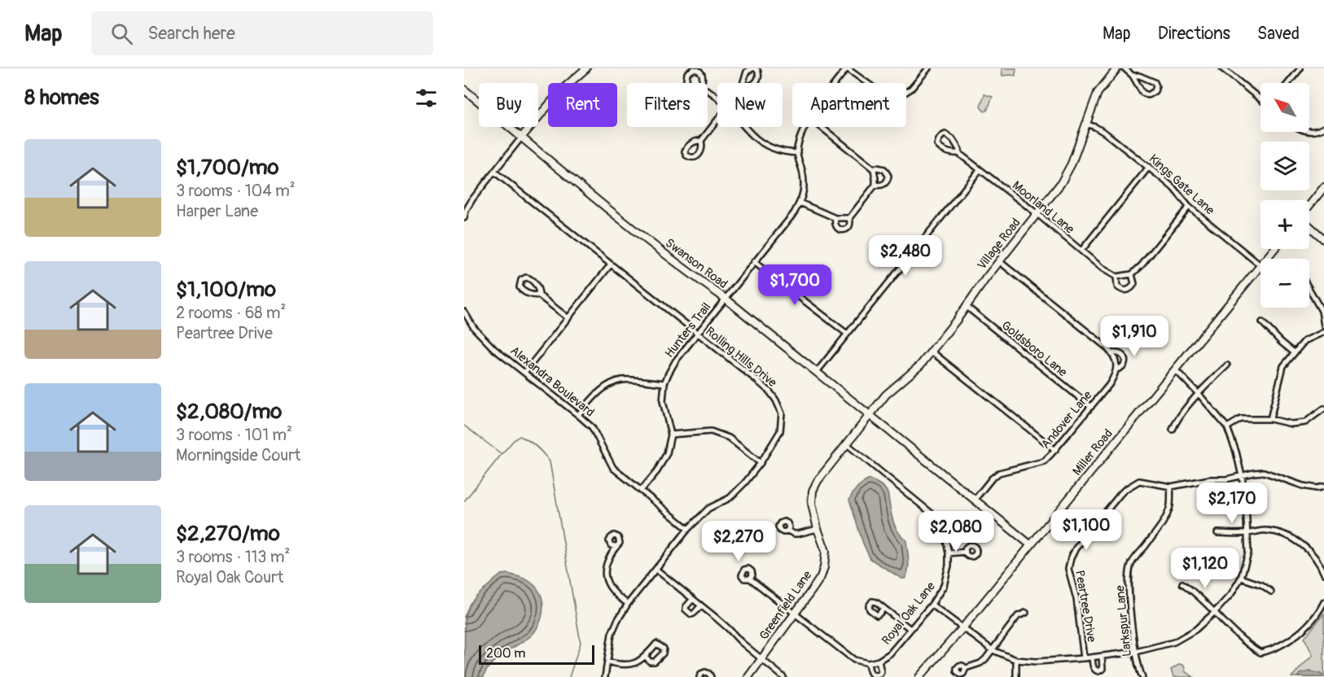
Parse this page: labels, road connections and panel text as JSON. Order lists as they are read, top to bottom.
{
  "streets": {
    "street": [
      "Kings Gate Lane",
      "Moorland Lane",
      "Village Road",
      "Swanson Road",
      "Hunters Trail",
      "Goldsboro Lane",
      "Rolling Hills Drive",
      "Alexandra Boulevard",
      "Andover Lane",
      "Miller Road",
      "Greenfield Lane",
      "Peartree Drive",
      "Royal Oak Lane",
      "Larkspur Lane"
    ]
  },
  "crossings": [
    ["Kings Gate Lane", "Moorland Lane"],
    ["Kings Gate Lane", "Village Road"],
    ["Moorland Lane", "Village Road"],
    ["Village Road", "Swanson Road"],
    ["Village Road", "Goldsboro Lane"],
    ["Village Road", "Andover Lane"],
    ["Village Road", "Greenfield Lane"],
    ["Swanson Road", "Hunters Trail"],
    ["Swanson Road", "Andover Lane"],
    ["Swanson Road", "Miller Road"],
    ["Swanson Road", "Greenfield Lane"],
    ["Hunters Trail", "Rolling Hills Drive"],
    ["Hunters Trail", "Alexandra Boulevard"],
    ["Goldsboro Lane", "Andover Lane"],
    ["Rolling Hills Drive", "Alexandra Boulevard"],
    ["Greenfield Lane", "Royal Oak Lane"],
    ["Peartree Drive", "Larkspur Lane"]
  ],
  "scale_bar": "200 m",
  "north": "top left",
  "page": {
    "header": "Map",
    "search": "Search here",
    "nav": ["Map", "Directions", "Saved"],
    "heading": "8 homes",
    "map_buttons": ["+", "−"],
    "chip": [
      "Buy",
      "Rent",
      "Filters",
      "New",
      "Apartment"
    ],
    "list": [
      {
        "name": "$1,700/mo",
        "note": "3 rooms · 104 m² · Harper Lane"
      },
      {
        "name": "$1,100/mo",
        "note": "2 rooms · 68 m² · Peartree Drive"
      },
      {
        "name": "$2,080/mo",
        "note": "3 rooms · 101 m² · Morningside Court"
      },
      {
        "name": "$2,270/mo",
        "note": "3 rooms · 113 m² · Royal Oak Court"
      }
    ],
    "price": [
      "$2,480",
      "$1,700",
      "$1,910",
      "$2,170",
      "$1,100",
      "$2,080",
      "$2,270",
      "$1,120"
    ],
    "scale": "200 m"
  }
}
